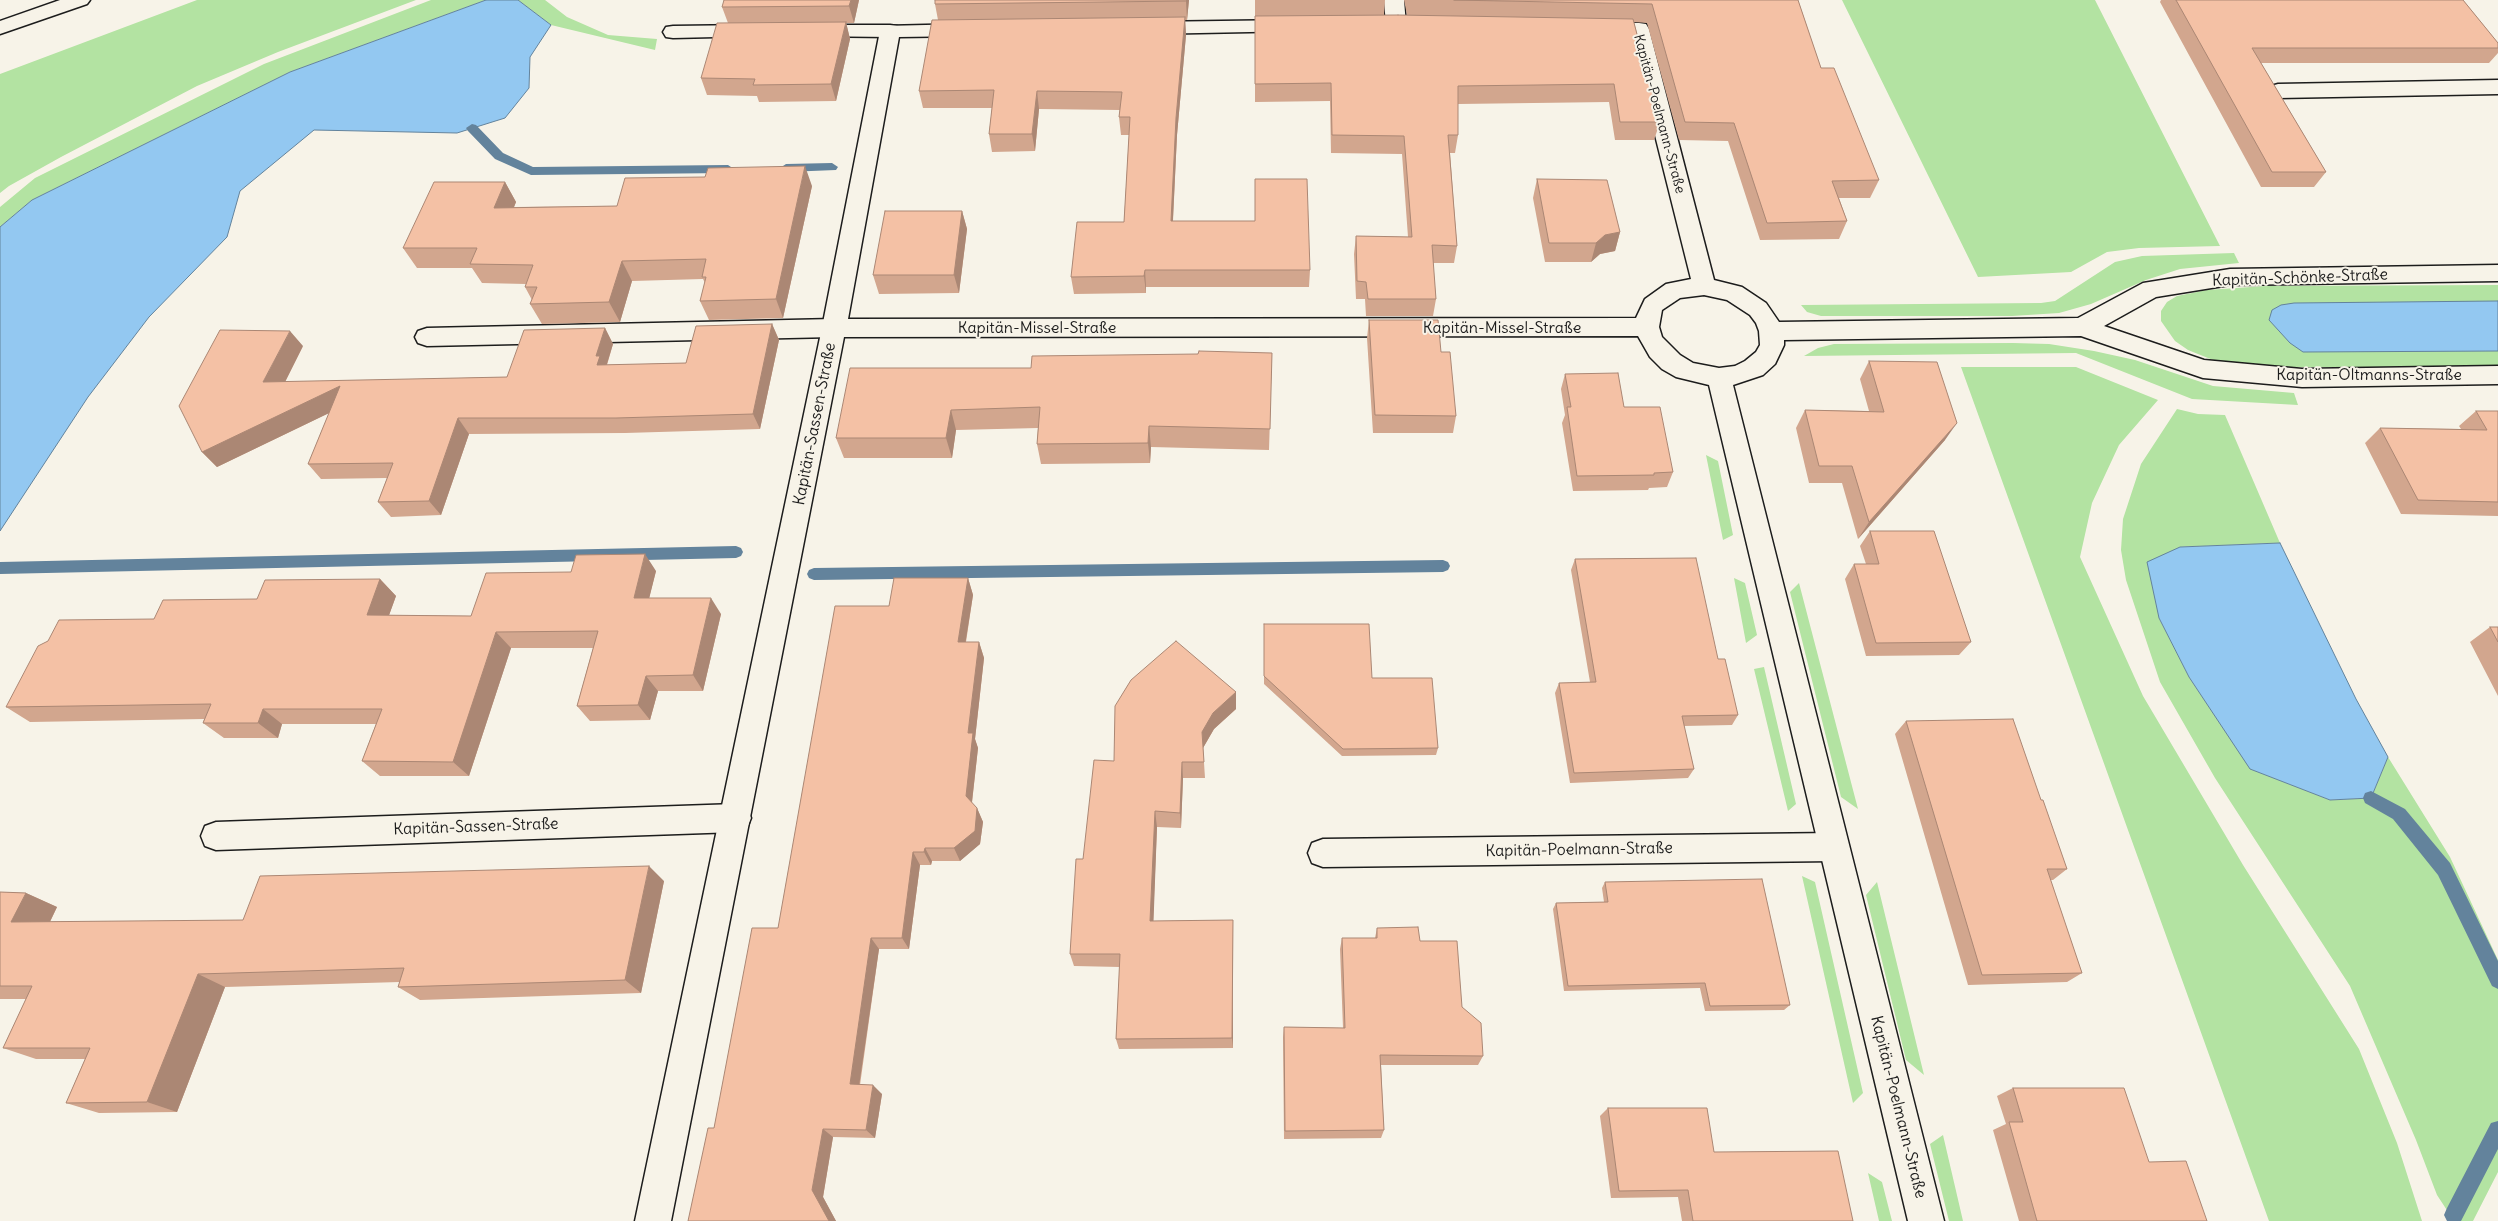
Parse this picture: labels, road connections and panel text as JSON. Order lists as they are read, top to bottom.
{
  "streets": {
    "street": [
      "Kapitän-Poelmann-Straße",
      "Kapitän-Schönke-Straße",
      "Kapitän-Missel-Straße",
      "Kapitän-Oltmanns-Straße",
      "Kapitän-Sassen-Straße"
    ]
  },
  "crossings": [
    ["Kapitän-Poelmann-Straße", "Kapitän-Missel-Straße"],
    ["Kapitän-Poelmann-Straße", "Kapitän-Oltmanns-Straße"],
    ["Kapitän-Schönke-Straße", "Kapitän-Oltmanns-Straße"],
    ["Kapitän-Missel-Straße", "Kapitän-Oltmanns-Straße"],
    ["Kapitän-Missel-Straße", "Kapitän-Sassen-Straße"]
  ]
}
